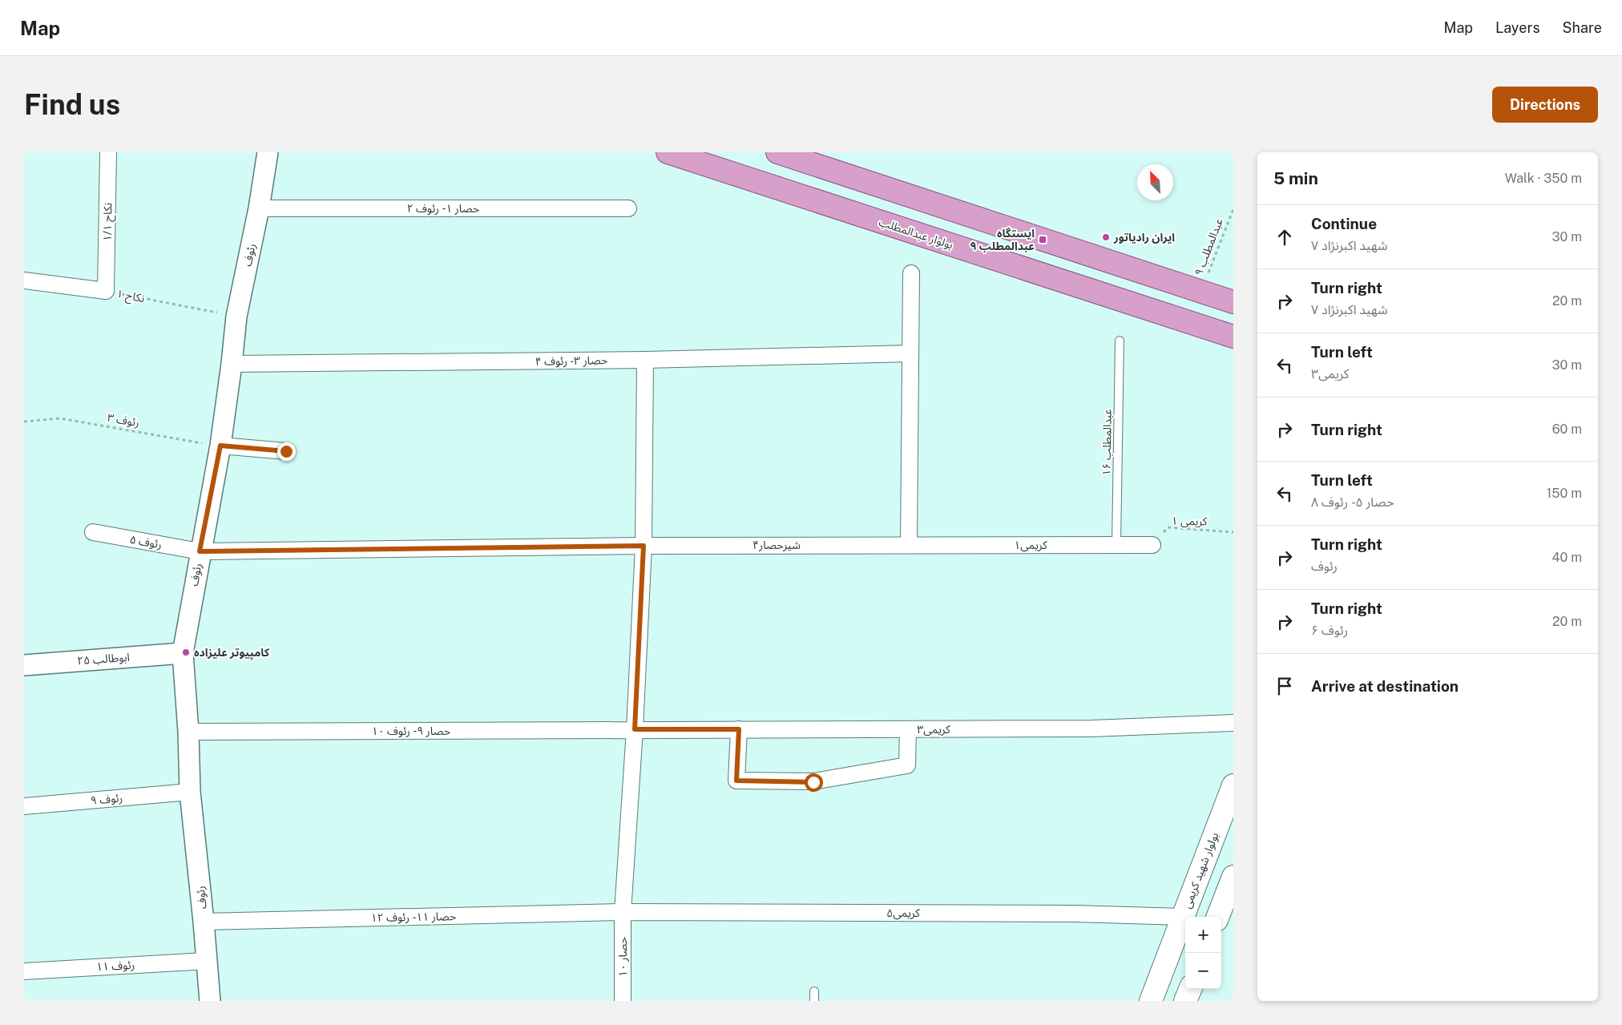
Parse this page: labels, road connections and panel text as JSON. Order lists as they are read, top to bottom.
{
  "streets": {
    "main road": ["بولوار عبدالمطلب", "بولوار شهید کریمی"],
    "street": [
      "حصار ۱ - رئوف ۲",
      "نکاح ۱/۱",
      "رئوف",
      "نکاح ۱",
      "حصار ۳ - رئوف ۴",
      "رئوف ۵",
      "شیرحصار۴",
      "کریمی۱",
      "ابوطالب ۲۵",
      "کریمی۳",
      "حصار ۹ - رئوف ۱۰",
      "رئوف ۹",
      "کریمی۵",
      "حصار ۱۱ - رئوف ۱۲",
      "حصار ۱۰",
      "رئوف ۱۱"
    ],
    "lane": ["عبدالمطلب ۱۶"],
    "path": ["عبدالمطلب ۹", "رئوف ۳", "کریمی ۱"]
  },
  "crossings": [
    ["حصار ۱ - رئوف ۲", "رئوف"],
    ["نکاح ۱/۱", "نکاح ۱"],
    ["رئوف", "نکاح ۱"],
    ["رئوف", "حصار ۳ - رئوف ۴"],
    ["رئوف", "رئوف ۳"],
    ["رئوف", "رئوف ۵"],
    ["رئوف", "ابوطالب ۲۵"],
    ["رئوف", "حصار ۹ - رئوف ۱۰"],
    ["رئوف", "رئوف ۹"],
    ["رئوف", "حصار ۱۱ - رئوف ۱۲"],
    ["رئوف", "رئوف ۱۱"],
    ["حصار ۳ - رئوف ۴", "حصار ۱۰"],
    ["عبدالمطلب ۱۶", "کریمی۱"],
    ["کریمی ۱", "کریمی۱"],
    ["رئوف ۵", "شیرحصار۴"],
    ["رئوف ۵", "حصار ۱۰"],
    ["شیرحصار۴", "کریمی۱"],
    ["شیرحصار۴", "حصار ۱۰"],
    ["کریمی۳", "حصار ۹ - رئوف ۱۰"],
    ["کریمی۳", "حصار ۱۰"],
    ["حصار ۹ - رئوف ۱۰", "حصار ۱۰"],
    ["بولوار شهید کریمی", "کریمی۵"],
    ["کریمی۵", "حصار ۱۱ - رئوف ۱۲"],
    ["کریمی۵", "حصار ۱۰"],
    ["حصار ۱۱ - رئوف ۱۲", "حصار ۱۰"]
  ],
  "places": {
    "other": ["ایران رادیاتور", "کامپیوتر علیزاده"],
    "transit": ["ایستگاه عبدالمطلب ۹"]
  },
  "north": "top left",
  "page": {
    "header": "Map",
    "nav": ["Map", "Layers", "Share"],
    "buttons": "Directions",
    "title": "Find us",
    "heading": ["5 min", "Walk · 350 m"],
    "list": [
      ["Continue", "شهید اکبرنژاد ۷", "30 m"],
      ["Turn right", "شهید اکبرنژاد ۷", "20 m"],
      ["Turn left", "کریمی۳", "30 m"],
      ["Turn right", "60 m"],
      ["Turn left", "حصار ۵ - رئوف ۸", "150 m"],
      ["Turn right", "رئوف", "40 m"],
      ["Turn right", "رئوف ۶", "20 m"],
      "Arrive at destination"
    ],
    "map_buttons": ["+", "−"]
  }
}
